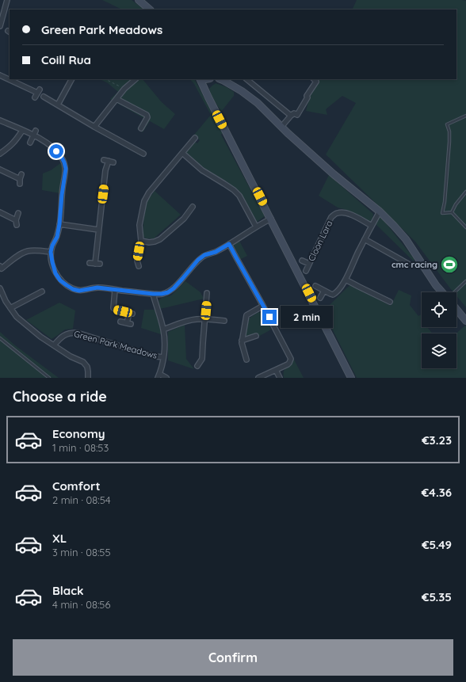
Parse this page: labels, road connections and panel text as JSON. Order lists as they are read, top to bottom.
{
  "streets": {
    "street": ["Cloon Lara", "Green Park Meadows"]
  },
  "places": {
    "sports": ["cmc racing"]
  },
  "page": {
    "banner": ["Green Park Meadows", "Coill Rua"],
    "bubble": "2 min",
    "heading": "Choose a ride",
    "list": [
      {
        "name": "Economy",
        "note": "1 min · 08:53",
        "value": "€3.23"
      },
      {
        "name": "Comfort",
        "note": "2 min · 08:54",
        "value": "€4.36"
      },
      {
        "name": "XL",
        "note": "3 min · 08:55",
        "value": "€5.49"
      },
      {
        "name": "Black",
        "note": "4 min · 08:56",
        "value": "€5.35"
      }
    ],
    "buttons": "Confirm"
  }
}
